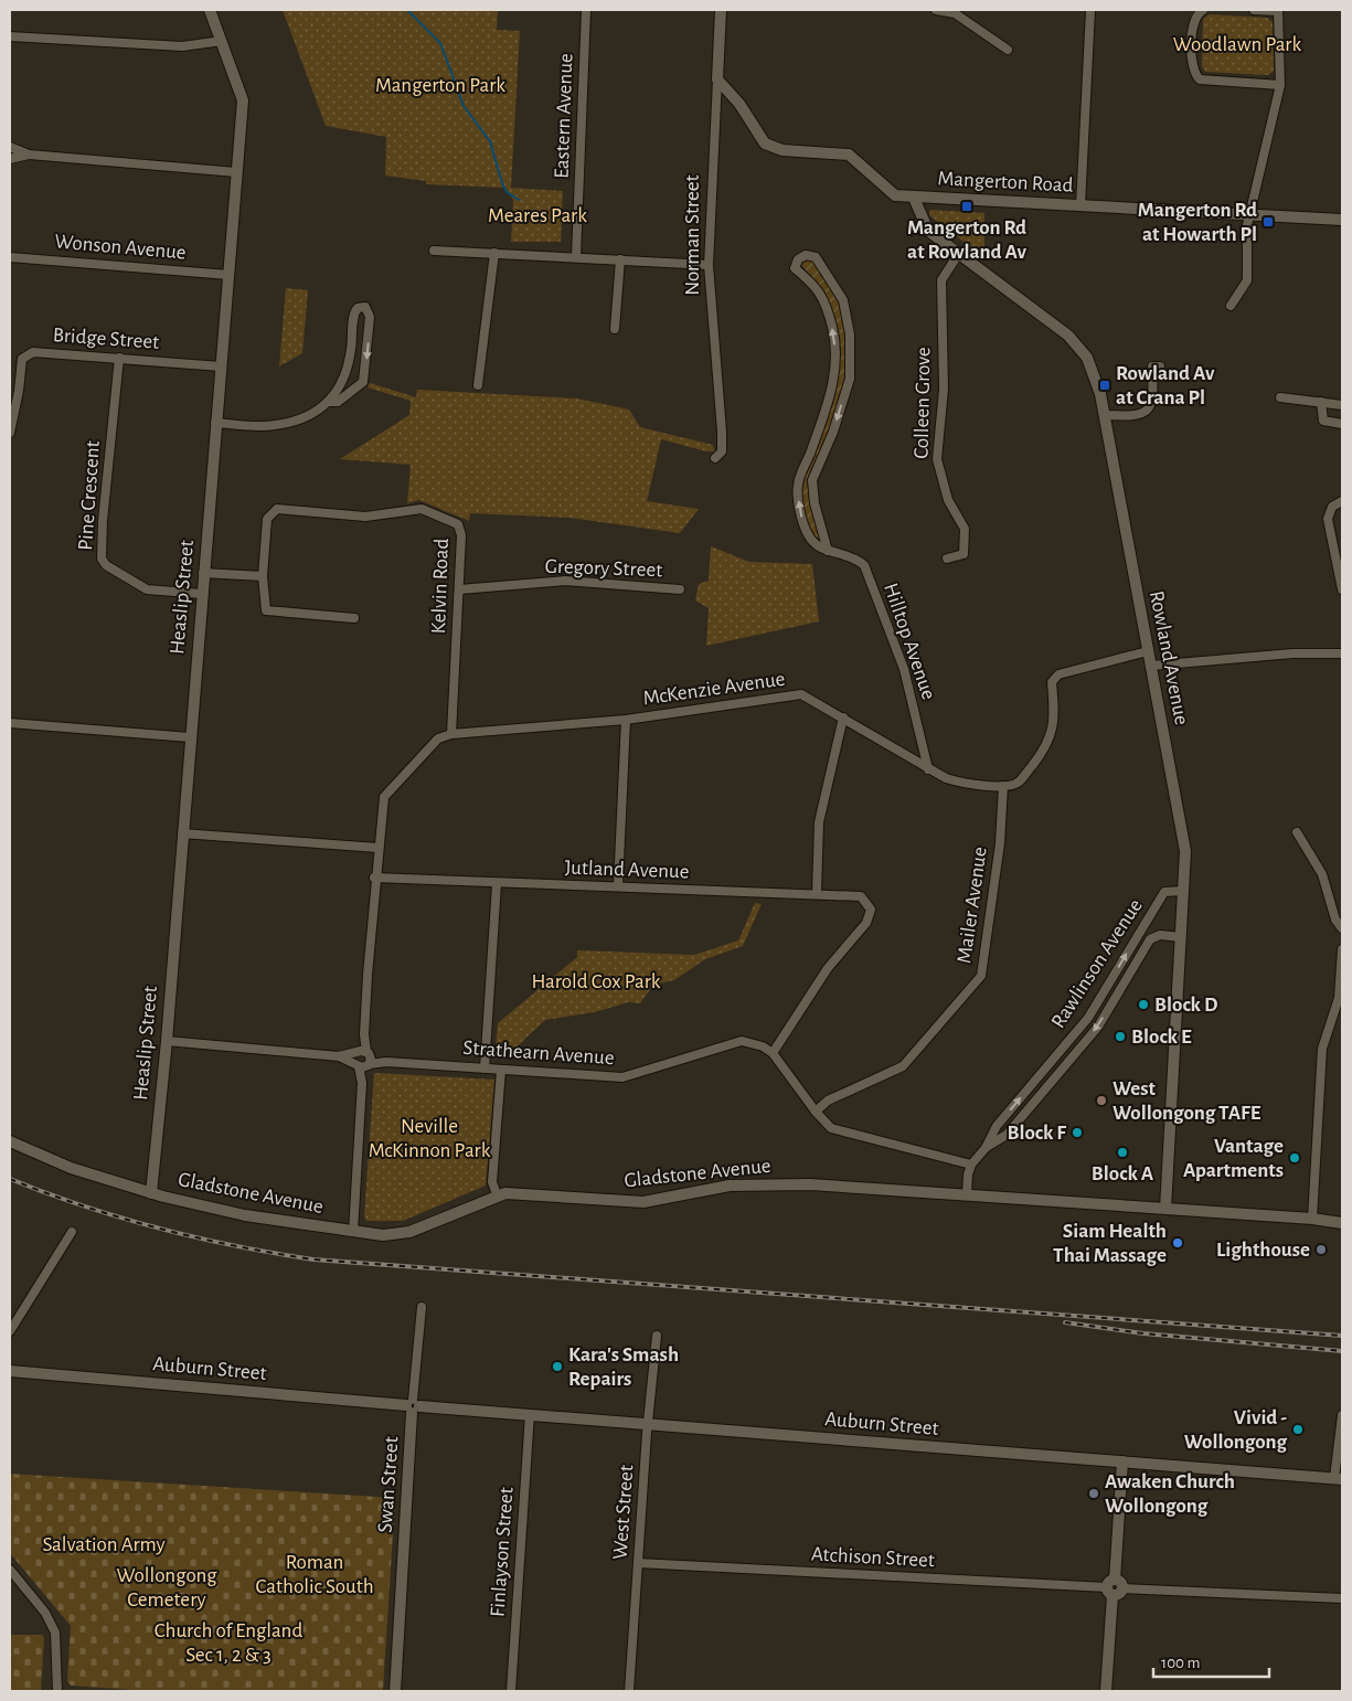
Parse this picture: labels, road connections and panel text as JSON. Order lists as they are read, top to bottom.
{
  "streets": {
    "street": [
      "Eastern Avenue",
      "Mangerton Road",
      "Norman Street",
      "Wonson Avenue",
      "Bridge Street",
      "Colleen Grove",
      "Pine Crescent",
      "Gregory Street",
      "Kelvin Road",
      "Heaslip Street",
      "Hilltop Avenue",
      "Rowland Avenue",
      "McKenzie Avenue",
      "Jutland Avenue",
      "Mailer Avenue",
      "Rawlinson Avenue",
      "Strathearn Avenue",
      "Gladstone Avenue",
      "Auburn Street",
      "Swan Street",
      "West Street",
      "Finlayson Street",
      "Atchison Street"
    ]
  },
  "crossings": [
    ["Mangerton Road", "Norman Street"],
    ["Mangerton Road", "Rowland Avenue"],
    ["Wonson Avenue", "Heaslip Street"],
    ["Bridge Street", "Pine Crescent"],
    ["Bridge Street", "Heaslip Street"],
    ["Colleen Grove", "Rowland Avenue"],
    ["Pine Crescent", "Heaslip Street"],
    ["Gregory Street", "Kelvin Road"],
    ["Kelvin Road", "McKenzie Avenue"],
    ["Heaslip Street", "Gladstone Avenue"],
    ["Hilltop Avenue", "McKenzie Avenue"],
    ["Rowland Avenue", "Rawlinson Avenue"],
    ["Rowland Avenue", "Gladstone Avenue"],
    ["McKenzie Avenue", "Jutland Avenue"],
    ["McKenzie Avenue", "Mailer Avenue"],
    ["McKenzie Avenue", "Strathearn Avenue"],
    ["McKenzie Avenue", "Gladstone Avenue"],
    ["Jutland Avenue", "Strathearn Avenue"],
    ["Auburn Street", "Swan Street"],
    ["Auburn Street", "West Street"],
    ["Auburn Street", "Finlayson Street"],
    ["West Street", "Atchison Street"]
  ],
  "parks": [
    "Woodlawn Park",
    "Mangerton Park",
    "Meares Park",
    "Harold Cox Park",
    "Neville McKinnon Park",
    "Salvation Army",
    "Roman Catholic South",
    "Wollongong Cemetery",
    "Church of England Sec 1, 2 & 3"
  ],
  "places": {
    "transit": ["Mangerton Rd at Rowland Av", "Mangerton Rd at Howarth Pl", "Rowland Av at Crana Pl"],
    "other": [
      "Block D",
      "Block E",
      "West Wollongong TAFE",
      "Block F",
      "Block A",
      "Vantage Apartments",
      "Siam Health Thai Massage",
      "Lighthouse",
      "Kara's Smash Repairs",
      "Vivid - Wollongong",
      "Awaken Church Wollongong"
    ]
  },
  "scale_bar": "100 m"
}
